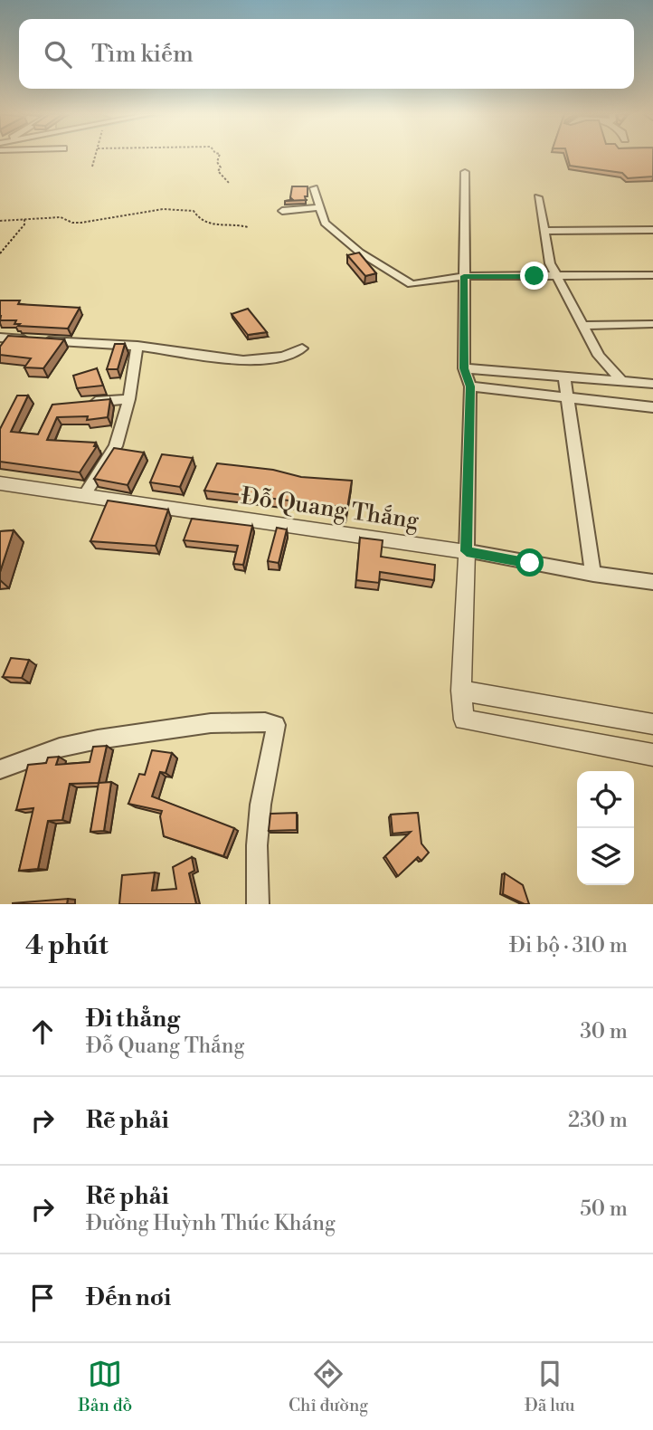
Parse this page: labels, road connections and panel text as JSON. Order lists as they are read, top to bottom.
{
  "streets": {
    "street": ["Đỗ Quang Thắng"]
  },
  "page": {
    "search": "Tìm kiếm",
    "heading": ["4 phút", "Đi bộ · 310 m"],
    "list": [
      ["Đi thẳng", "Đỗ Quang Thắng", "30 m"],
      ["Rẽ phải", "230 m"],
      ["Rẽ phải", "Đường Huỳnh Thúc Kháng", "50 m"],
      "Đến nơi"
    ],
    "nav": ["Bản đồ", "Chỉ đường", "Đã lưu"]
  }
}
